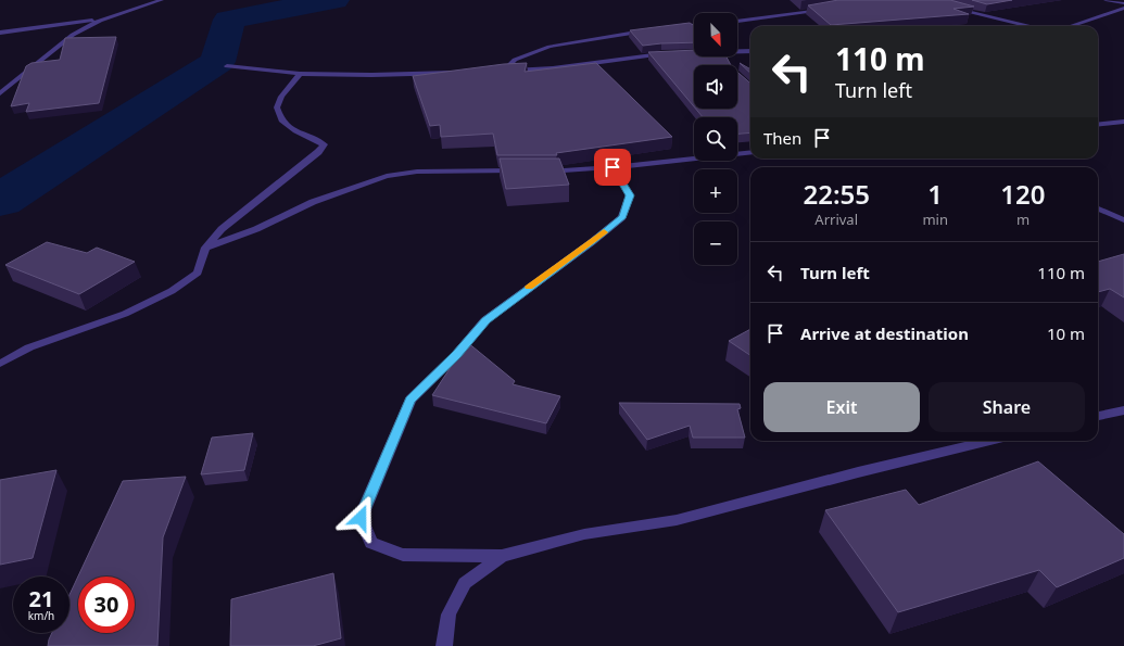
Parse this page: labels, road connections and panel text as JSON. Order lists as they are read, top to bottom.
{
  "north": "bottom right",
  "page": {
    "map_buttons": ["+", "−"],
    "turn": ["110 m", "Turn left"],
    "then": "Then",
    "eta": [
      "22:55",
      "Arrival",
      "1",
      "min",
      "120",
      "m"
    ],
    "list": [
      {
        "name": "Turn left",
        "value": "110 m"
      },
      {
        "name": "Arrive at destination",
        "value": "10 m"
      }
    ],
    "buttons": ["Exit", "Share"],
    "speed": "21 km/h",
    "limit": "30"
  }
}
